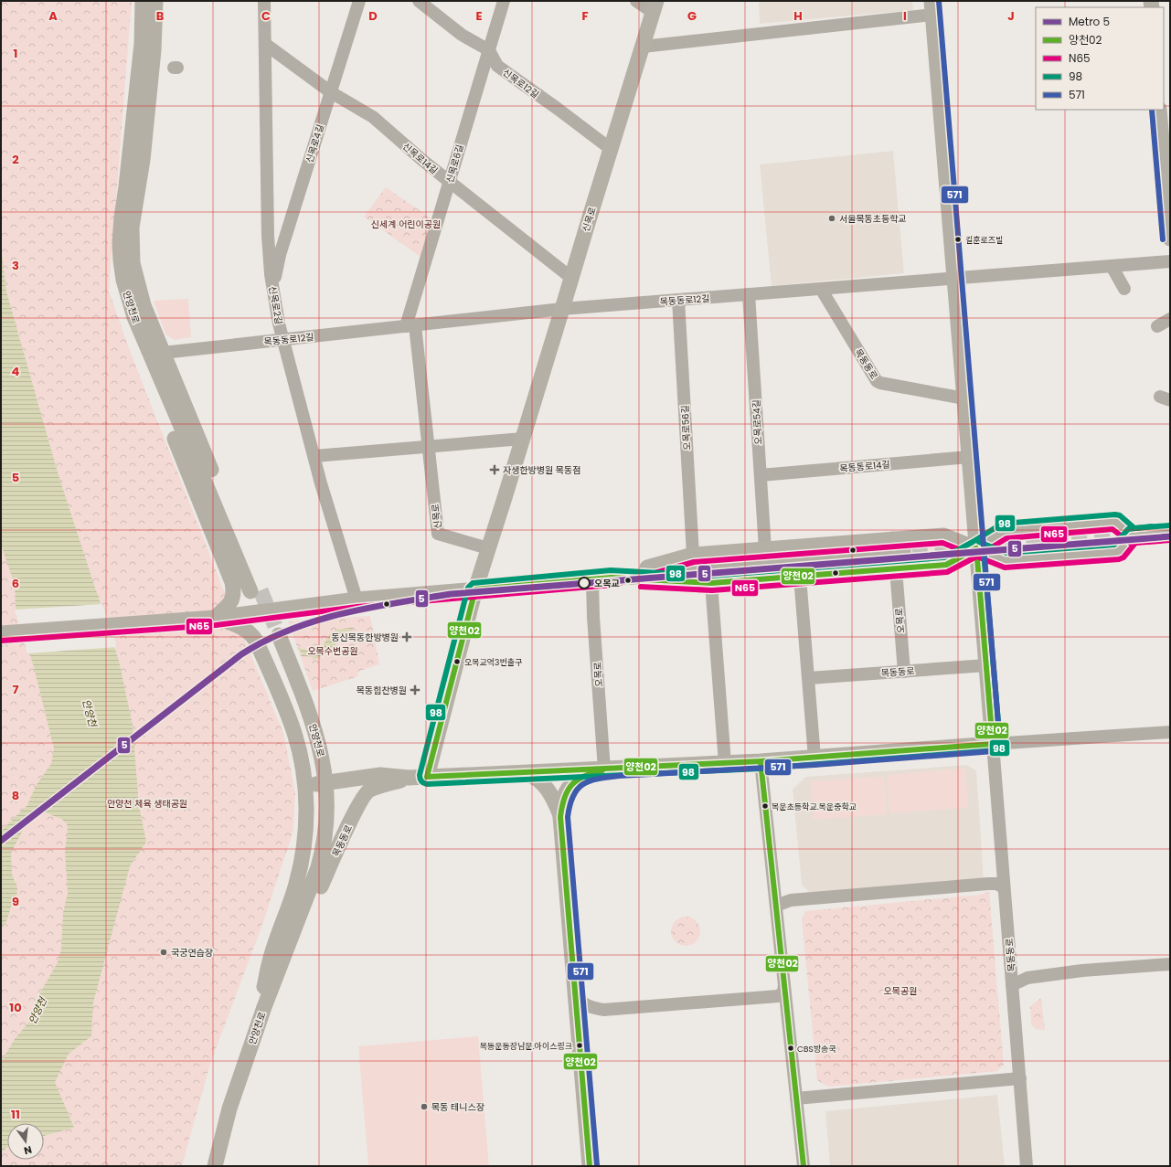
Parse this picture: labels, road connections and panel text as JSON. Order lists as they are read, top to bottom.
{
  "streets": {
    "main road": ["신목로", "안양천로", "목동동로"],
    "street": [
      "신목로12길",
      "신목로4길",
      "신목로14길",
      "신목로6길",
      "목동동로12길",
      "신목로2길",
      "오목로54길",
      "오목로56길",
      "목동동로14길",
      "오목로"
    ]
  },
  "crossings": [
    ["신목로12길", "신목로6길"],
    ["신목로12길", "신목로"],
    ["신목로4길", "신목로14길"],
    ["신목로4길", "신목로2길"],
    ["신목로14길", "신목로6길"],
    ["신목로14길", "신목로"],
    ["신목로14길", "신목로2길"],
    ["신목로6길", "목동동로12길"],
    ["신목로", "목동동로12길"],
    ["신목로", "목동동로"],
    ["목동동로12길", "신목로2길"],
    ["목동동로12길", "안양천로"],
    ["목동동로12길", "목동동로"],
    ["목동동로12길", "오목로54길"],
    ["목동동로12길", "오목로56길"],
    ["안양천로", "목동동로"],
    ["목동동로", "목동동로14길"],
    ["목동동로", "오목로"],
    ["오목로54길", "목동동로14길"]
  ],
  "water": ["안양천"],
  "parks": [
    "신세계 어린이공원",
    "오목수변공원",
    "안양천 체육 생태공원",
    "오목공원"
  ],
  "places": {
    "other": [
      "서울목동초등학교",
      "길훈로즈빌",
      "오목교",
      "오목교역3번출구",
      "목운초등학교.목운중학교",
      "국궁연습장",
      "목동운동장남문.아이스링크",
      "CBS방송국",
      "목동 테니스장"
    ],
    "health": ["자생한방병원 목동점", "동신목동한방병원", "목동힘찬병원"]
  },
  "lines": [
    "transit line 571",
    "transit line 98",
    "transit line N65",
    "metro line 5",
    "transit line 양천02"
  ],
  "legend": [
    "Metro 5",
    "양천02",
    "N65",
    "98",
    "571"
  ],
  "north": "bottom",
  "grid": {
    "columns": [
      "A",
      "B",
      "C",
      "D",
      "E",
      "F",
      "G",
      "H",
      "I",
      "J"
    ],
    "rows": [
      "1",
      "2",
      "3",
      "4",
      "5",
      "6",
      "7",
      "8",
      "9",
      "10",
      "11"
    ]
  }
}
